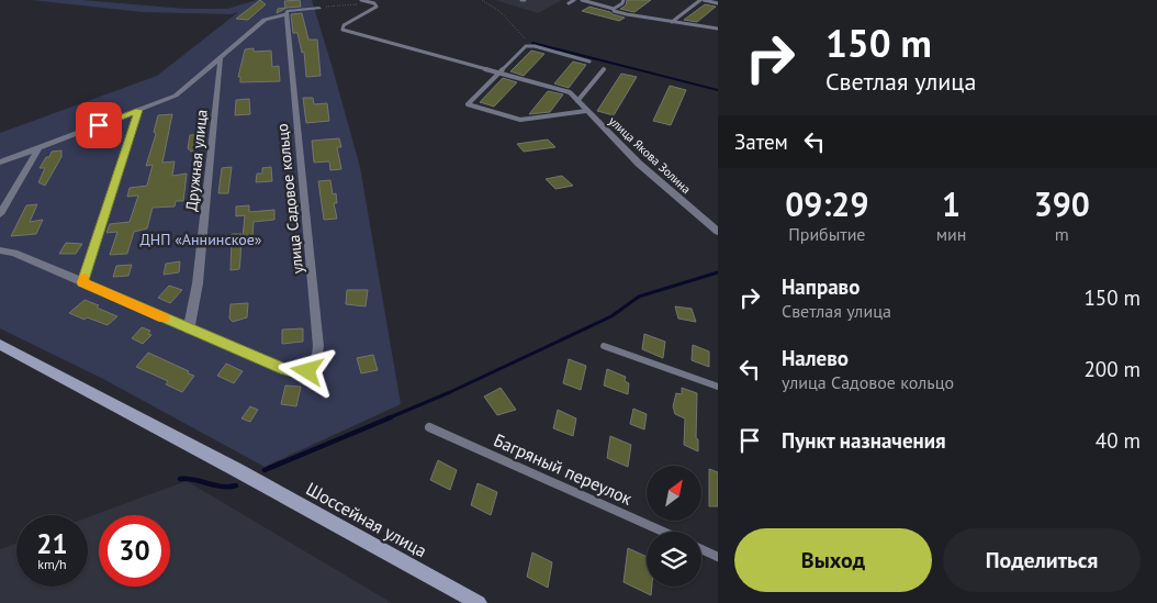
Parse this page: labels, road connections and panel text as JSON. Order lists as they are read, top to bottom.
{
  "streets": {
    "main road": ["Шоссейная улица"],
    "street": ["улица Якова Золина", "Дружная улица", "улица Садовое кольцо"],
    "lane": ["Багряный переулок"]
  },
  "crossings": [
    ["Дружная улица", "улица Садовое кольцо"]
  ],
  "parks": ["ДНП «Аннинское»"],
  "north": "top right",
  "page": {
    "turn": ["150 m", "Светлая улица"],
    "then": "Затем",
    "eta": [
      "09:29",
      "Прибытие",
      "1",
      "мин",
      "390",
      "m"
    ],
    "list": [
      {
        "name": "Направо",
        "note": "Светлая улица",
        "value": "150 m"
      },
      {
        "name": "Налево",
        "note": "улица Садовое кольцо",
        "value": "200 m"
      },
      {
        "name": "Пункт назначения",
        "value": "40 m"
      }
    ],
    "speed": "21 km/h",
    "limit": "30",
    "buttons": ["Выход", "Поделиться"]
  }
}
